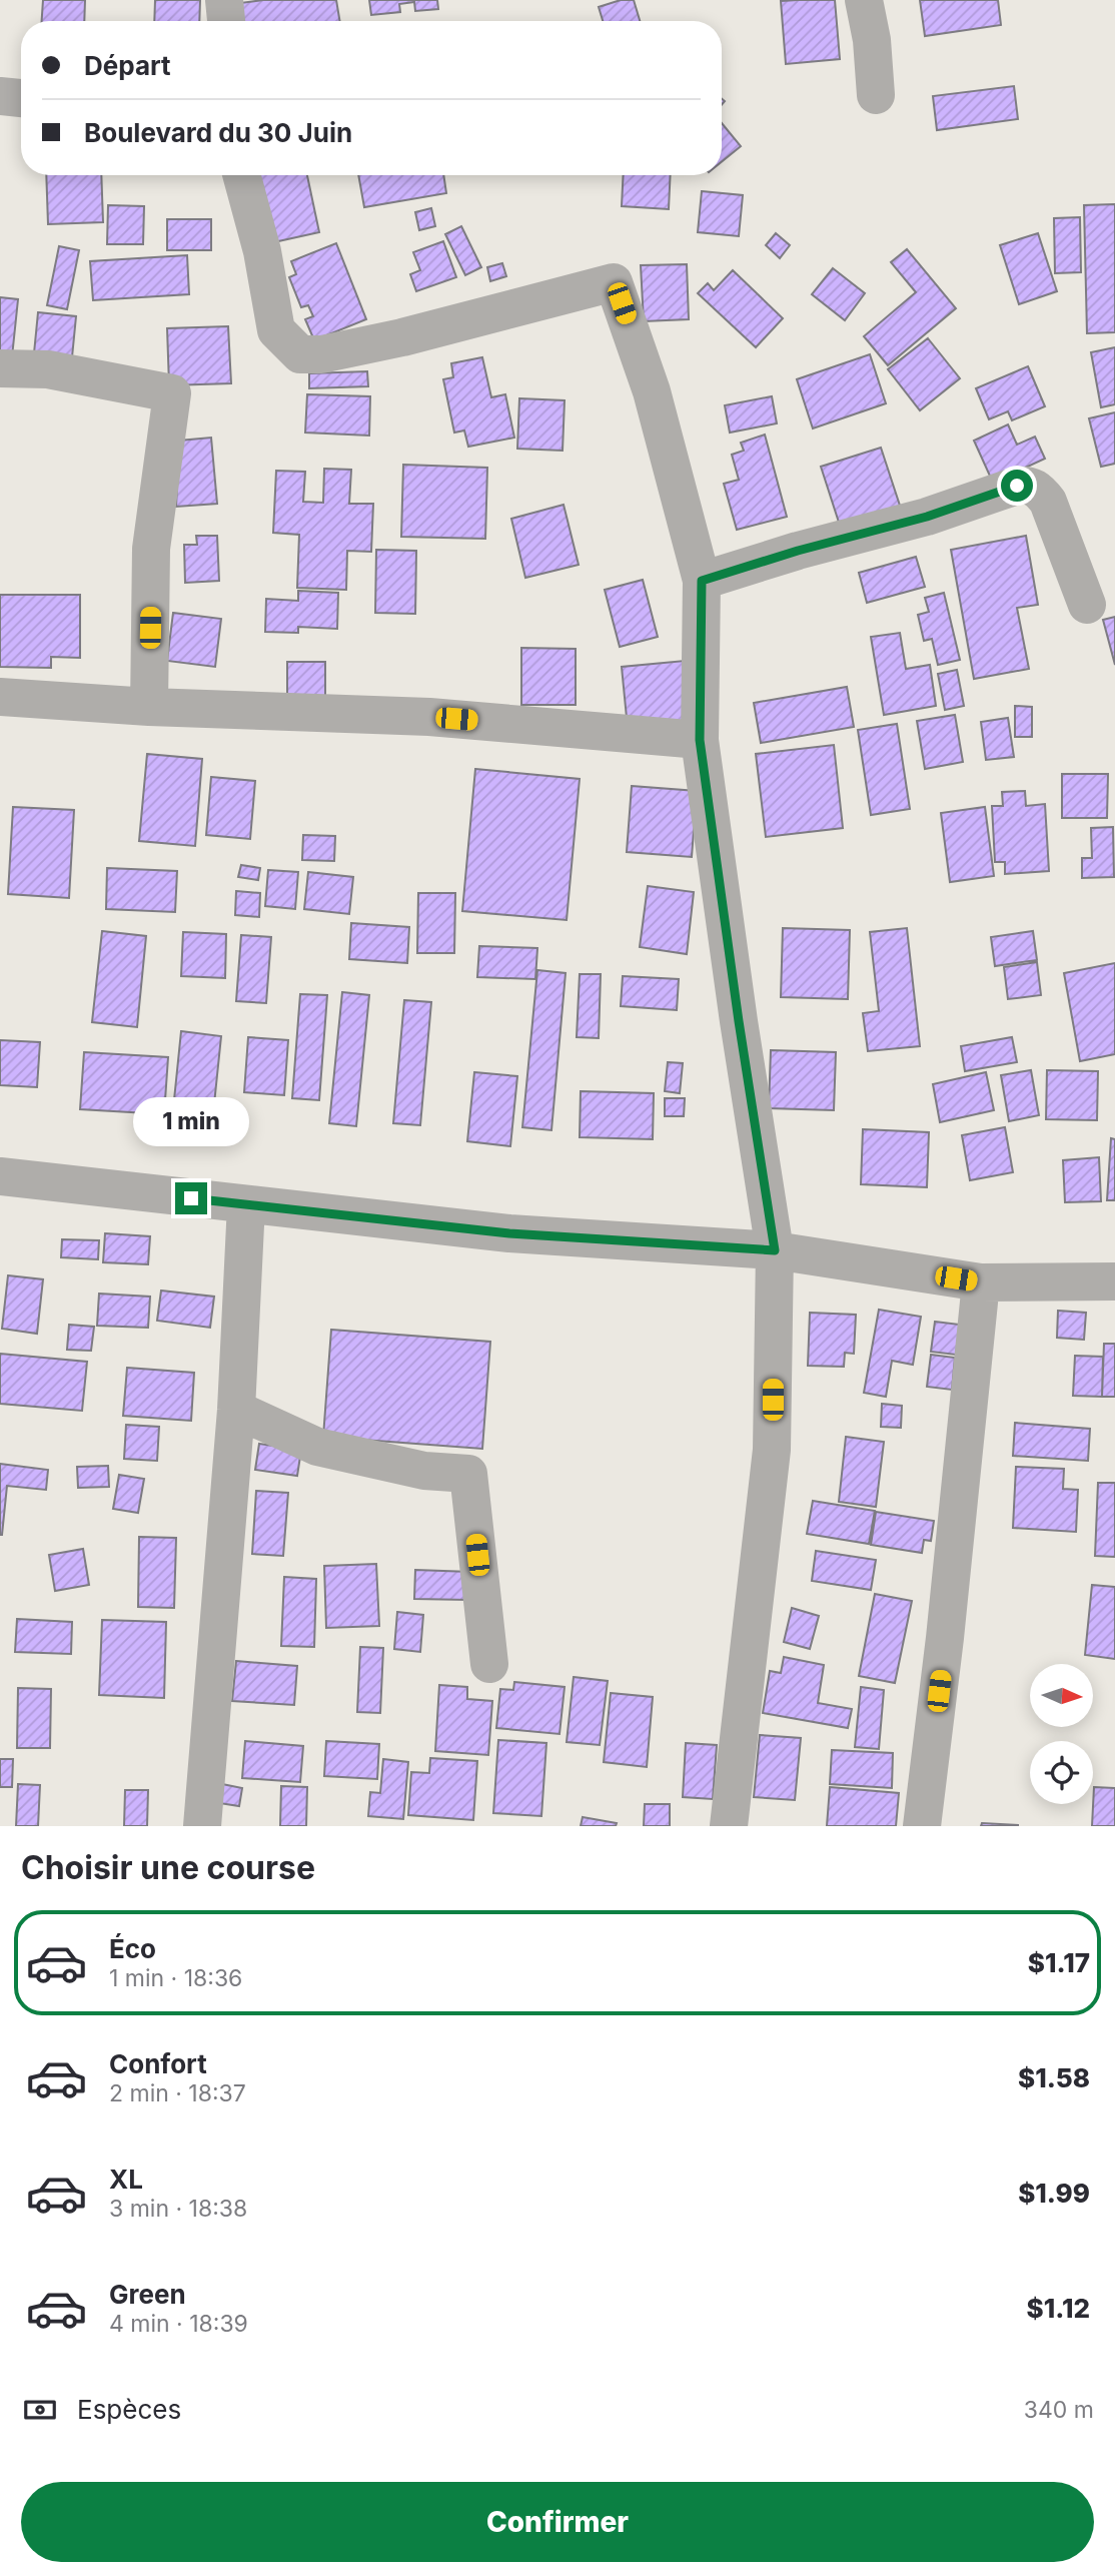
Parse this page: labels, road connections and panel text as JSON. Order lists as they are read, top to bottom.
{
  "north": "right",
  "page": {
    "banner": ["Départ", "Boulevard du 30 Juin"],
    "bubble": "1 min",
    "heading": "Choisir une course",
    "list": [
      {
        "name": "Éco",
        "note": "1 min · 18:36",
        "value": "$1.17"
      },
      {
        "name": "Confort",
        "note": "2 min · 18:37",
        "value": "$1.58"
      },
      {
        "name": "XL",
        "note": "3 min · 18:38",
        "value": "$1.99"
      },
      {
        "name": "Green",
        "note": "4 min · 18:39",
        "value": "$1.12"
      }
    ],
    "pay": ["Espèces", "340 m"],
    "buttons": "Confirmer"
  }
}
